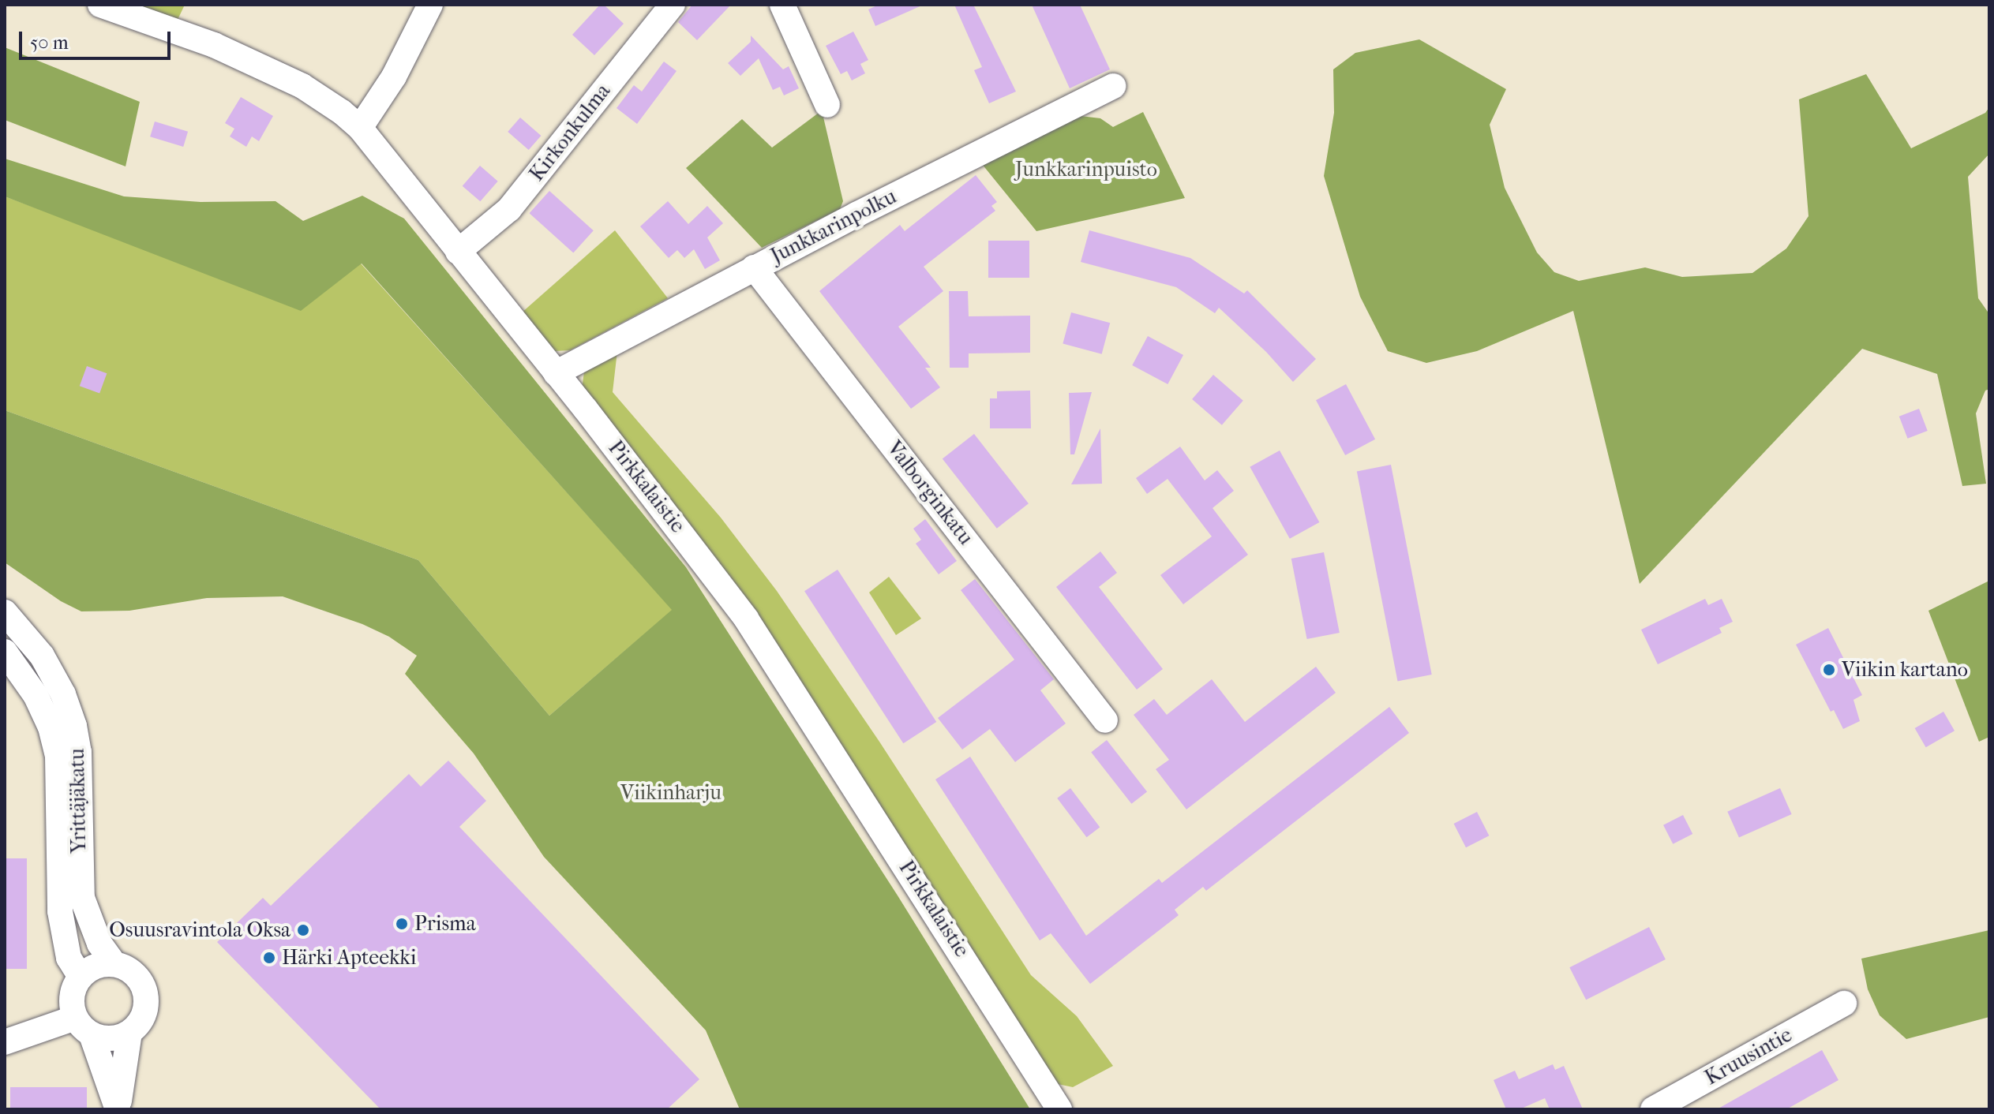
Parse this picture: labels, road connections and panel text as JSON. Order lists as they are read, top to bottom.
{
  "streets": {
    "street": [
      "Kirkonkulma",
      "Junkkarinpolku",
      "Pirkkalaistie",
      "Valborginkatu",
      "Yrittäjäkatu",
      "Kruusintie"
    ]
  },
  "crossings": [
    ["Kirkonkulma", "Pirkkalaistie"],
    ["Junkkarinpolku", "Pirkkalaistie"],
    ["Junkkarinpolku", "Valborginkatu"]
  ],
  "parks": ["Junkkarinpuisto", "Viikinharju"],
  "places": [
    "Viikin kartano",
    "Prisma",
    "Osuusravintola Oksa",
    "Härki Apteekki"
  ],
  "scale_bar": "50 m"
}
